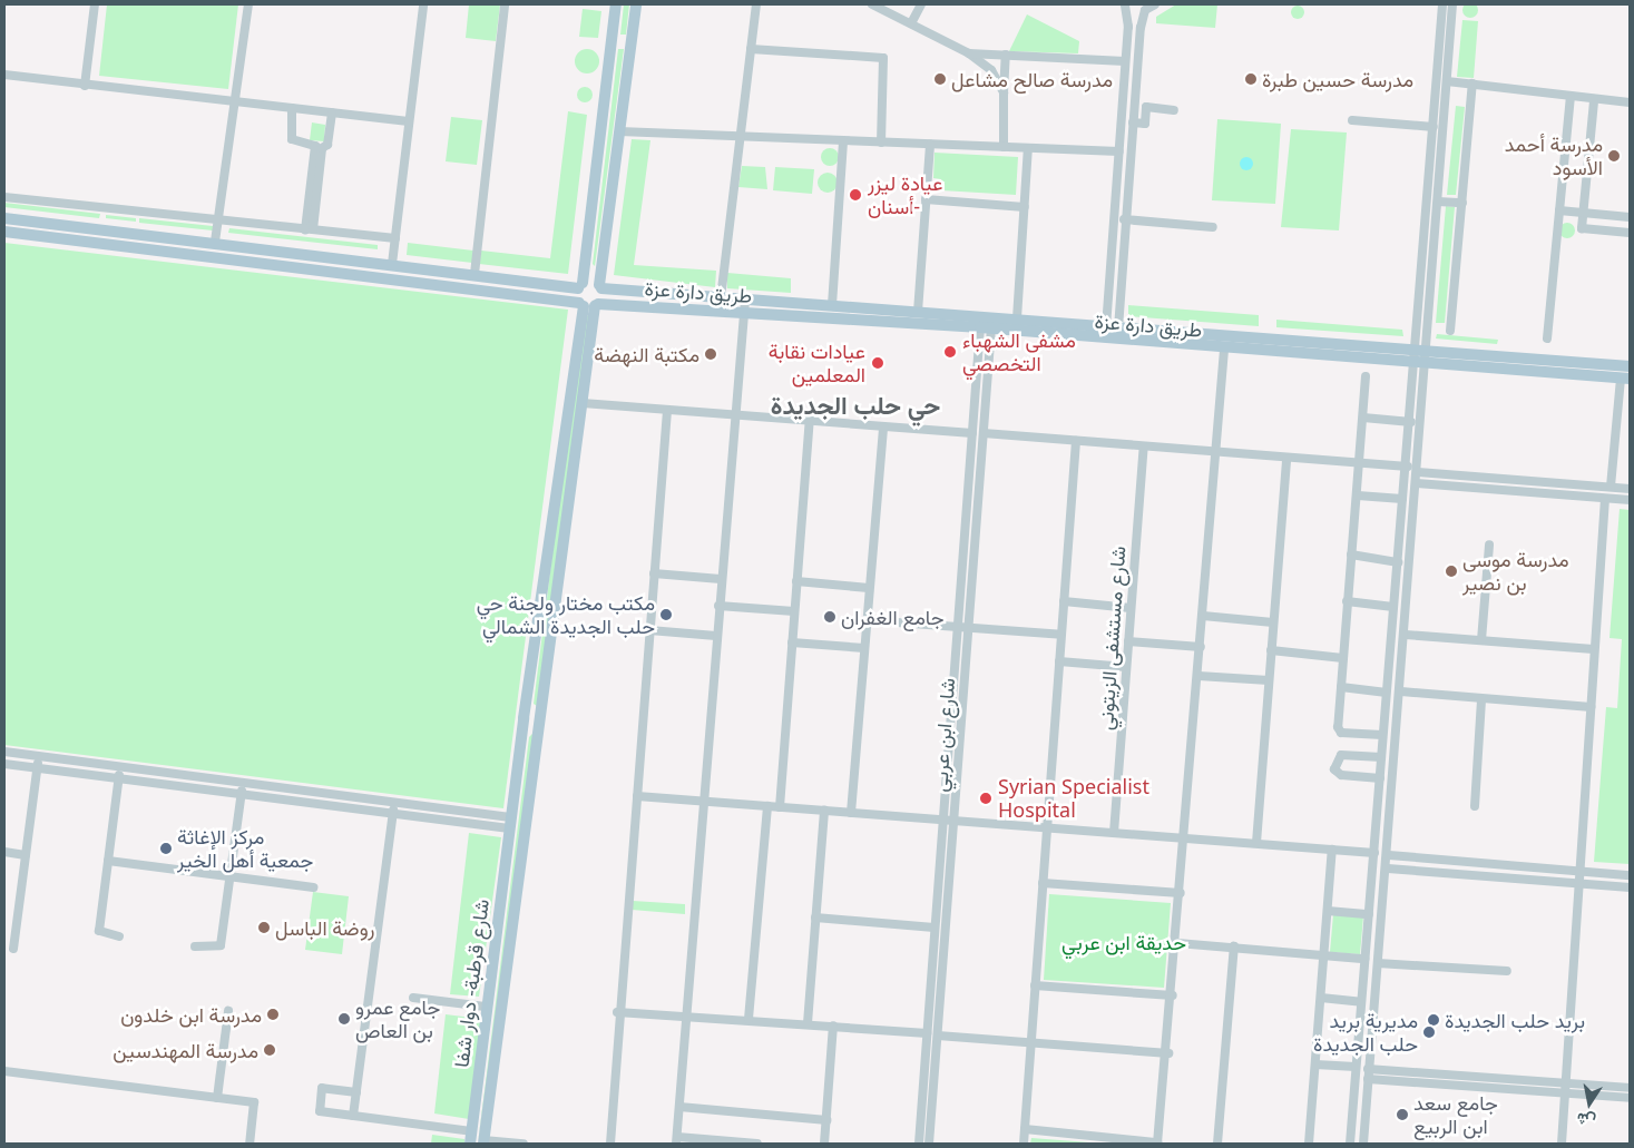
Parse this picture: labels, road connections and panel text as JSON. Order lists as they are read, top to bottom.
{
  "streets": {
    "main road": ["طريق دارة عزة", "شارع قرطبة- دوار شفا"],
    "street": ["شارع مستشفى الزيتوني", "شارع ابن عربي"]
  },
  "crossings": [
    ["طريق دارة عزة", "شارع ابن عربي"],
    ["طريق دارة عزة", "شارع قرطبة- دوار شفا"]
  ],
  "districts": ["حي حلب الجديدة"],
  "parks": ["حديقة ابن عربي"],
  "places": [
    "مدرسة صالح مشاعل",
    "مدرسة حسين طبرة",
    "مدرسة أحمد الأسود",
    "عيادة ليزر أسنان-",
    "مشفى الشهباء التخصصي",
    "مكتبة النهضة",
    "عيادات نقابة المعلمين",
    "مدرسة موسى بن نصير",
    "مكتب مختار ولجنة حي حلب الجديدة الشمالي",
    "جامع الغفران",
    "Syrian Specialist Hospital",
    "مركز الإغاثة جمعية أهل الخير",
    "روضة الباسل",
    "مدرسة ابن خلدون",
    "جامع عمرو بن العاص",
    "بريد حلب الجديدة",
    "مديرية بريد حلب الجديدة",
    "مدرسة المهندسين",
    "جامع سعد ابن الربيع"
  ],
  "north": "bottom"
}
